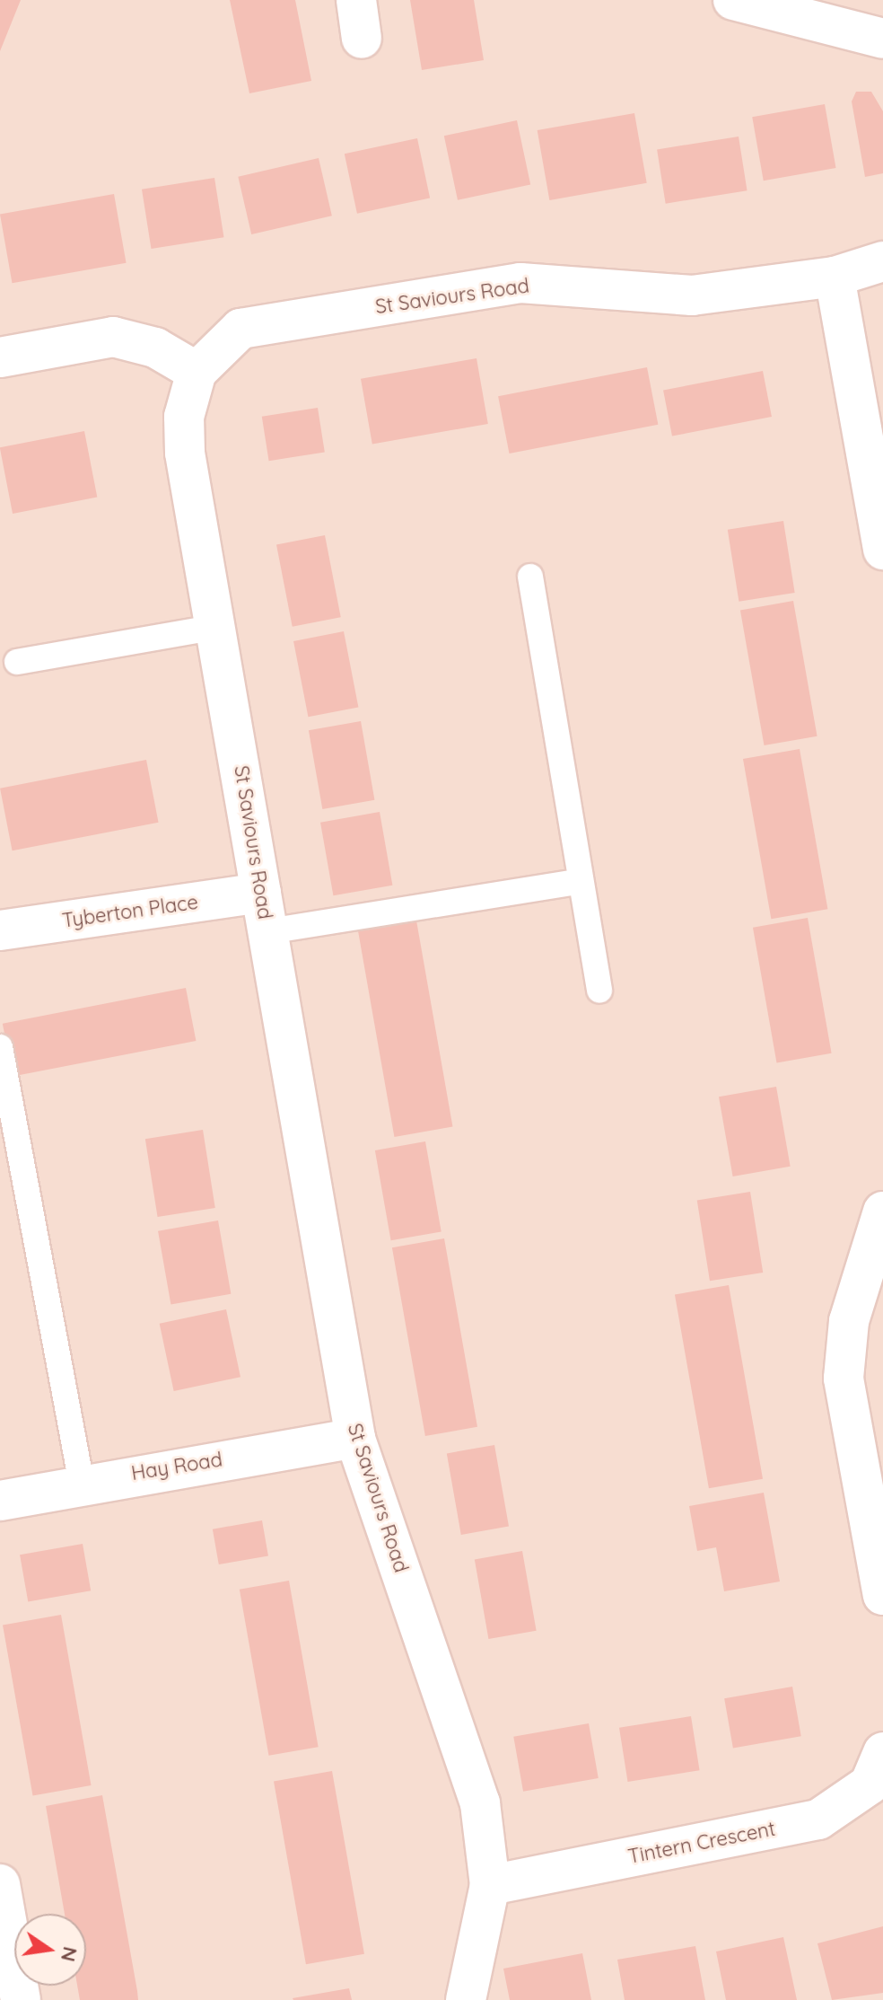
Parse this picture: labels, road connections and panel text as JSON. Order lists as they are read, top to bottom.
{
  "streets": {
    "street": [
      "St Saviours Road",
      "Tyberton Place",
      "Hay Road",
      "Tintern Crescent"
    ]
  },
  "crossings": [
    ["St Saviours Road", "Tyberton Place"],
    ["St Saviours Road", "Hay Road"],
    ["St Saviours Road", "Tintern Crescent"]
  ],
  "north": "right"
}
